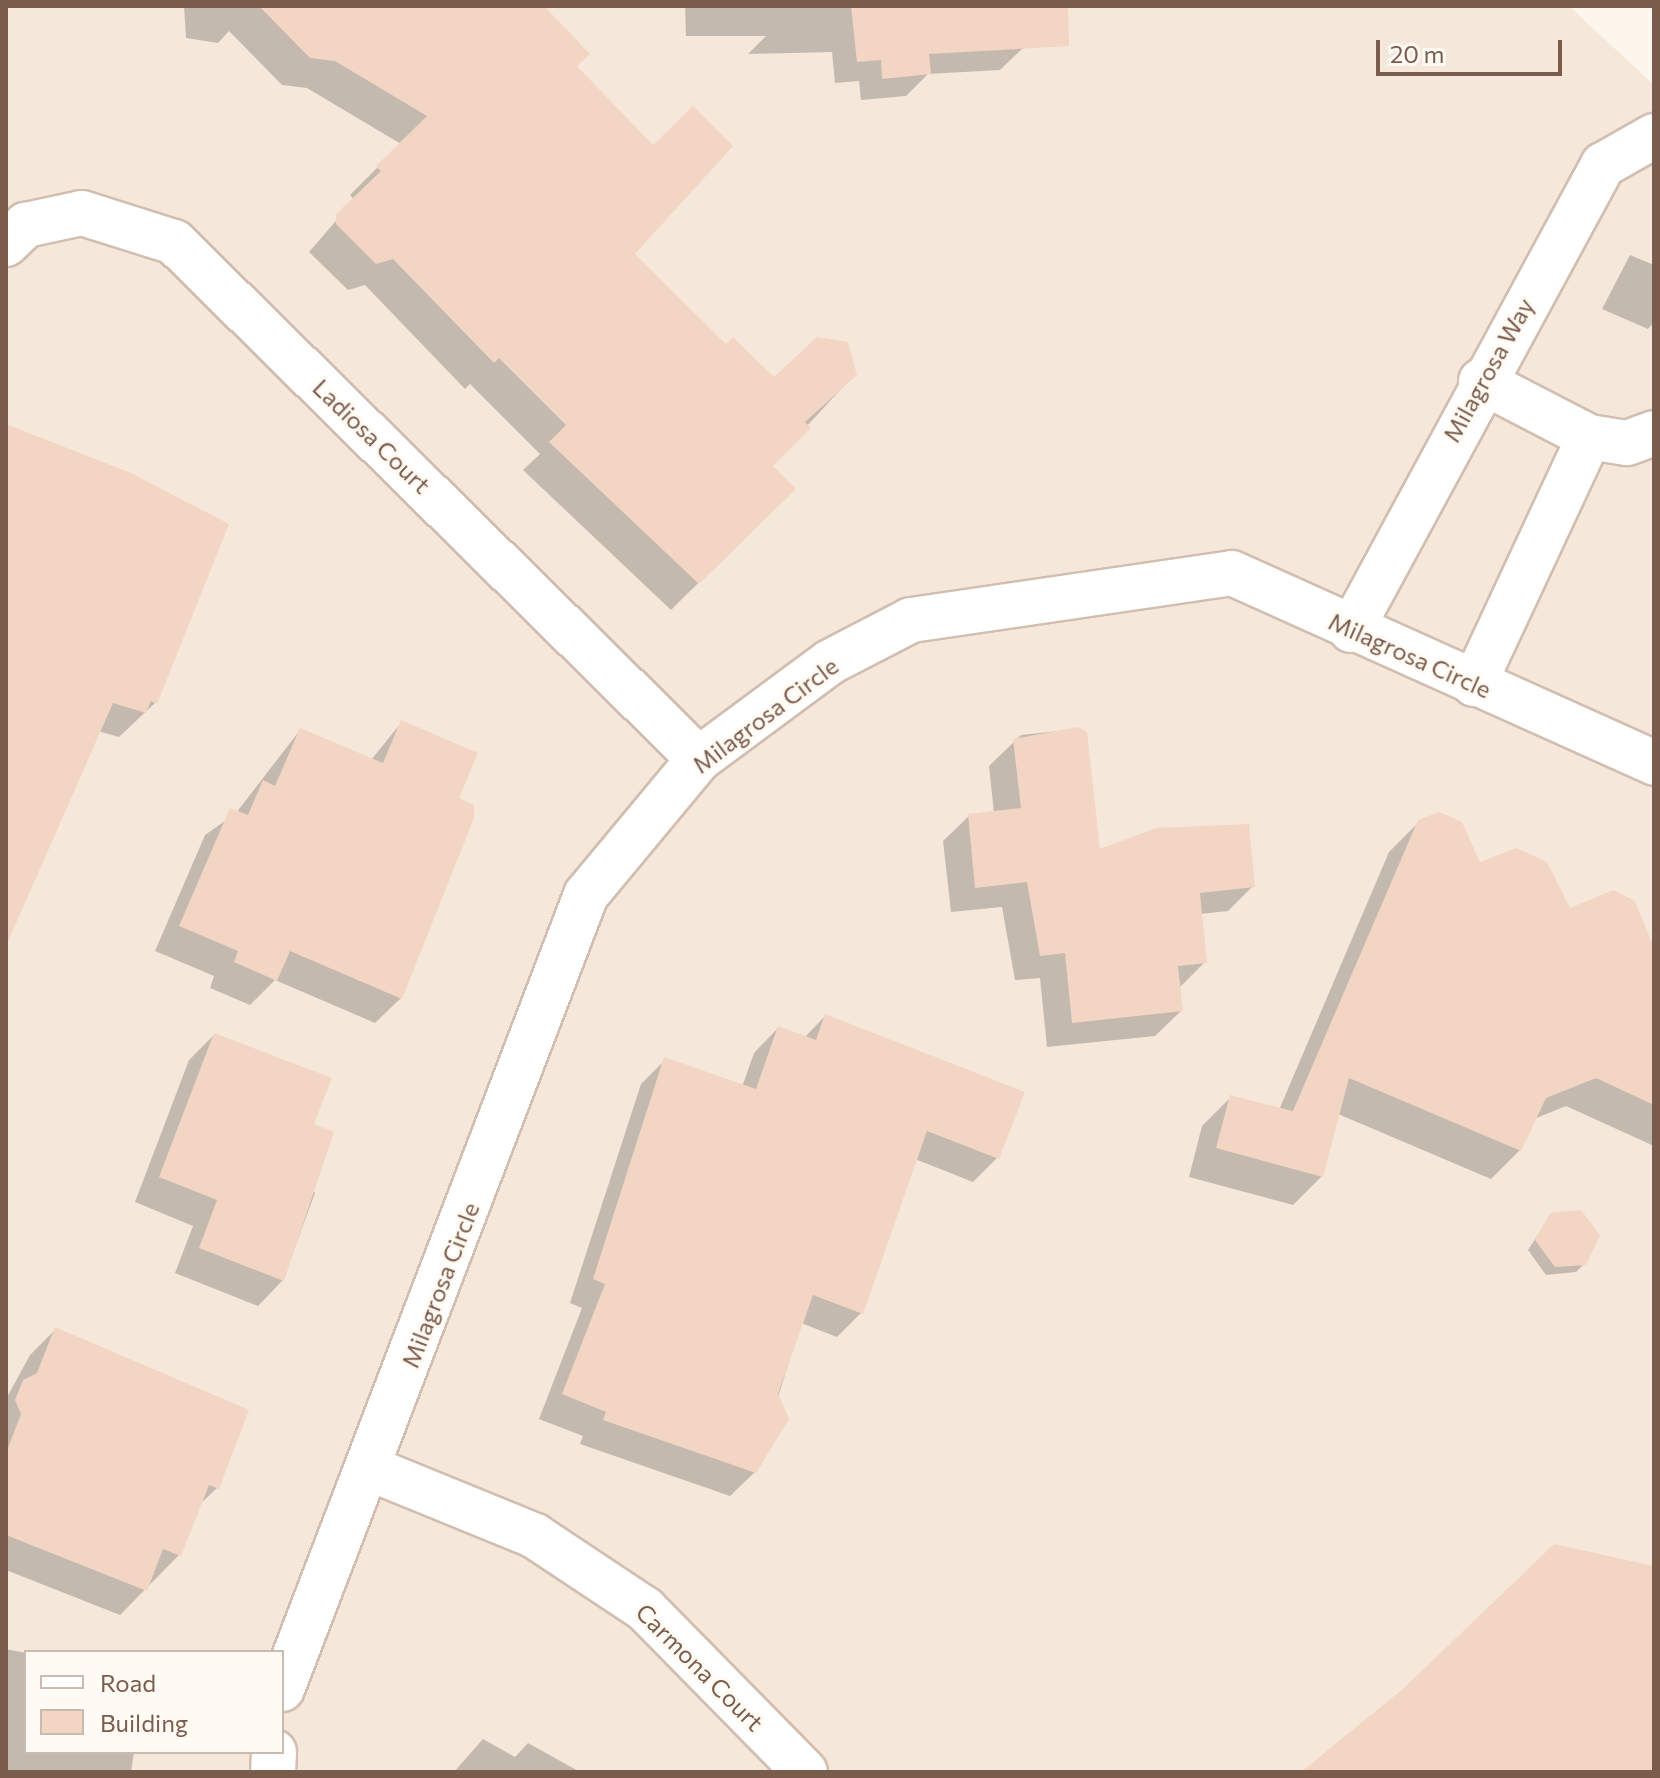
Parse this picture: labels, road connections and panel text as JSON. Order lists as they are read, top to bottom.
{
  "streets": {
    "street": [
      "Milagrosa Way",
      "Ladiosa Court",
      "Milagrosa Circle",
      "Carmona Court"
    ]
  },
  "crossings": [
    ["Milagrosa Way", "Milagrosa Circle"],
    ["Ladiosa Court", "Milagrosa Circle"],
    ["Milagrosa Circle", "Carmona Court"]
  ],
  "legend": ["Road", "Building"],
  "scale_bar": "20 m"
}
